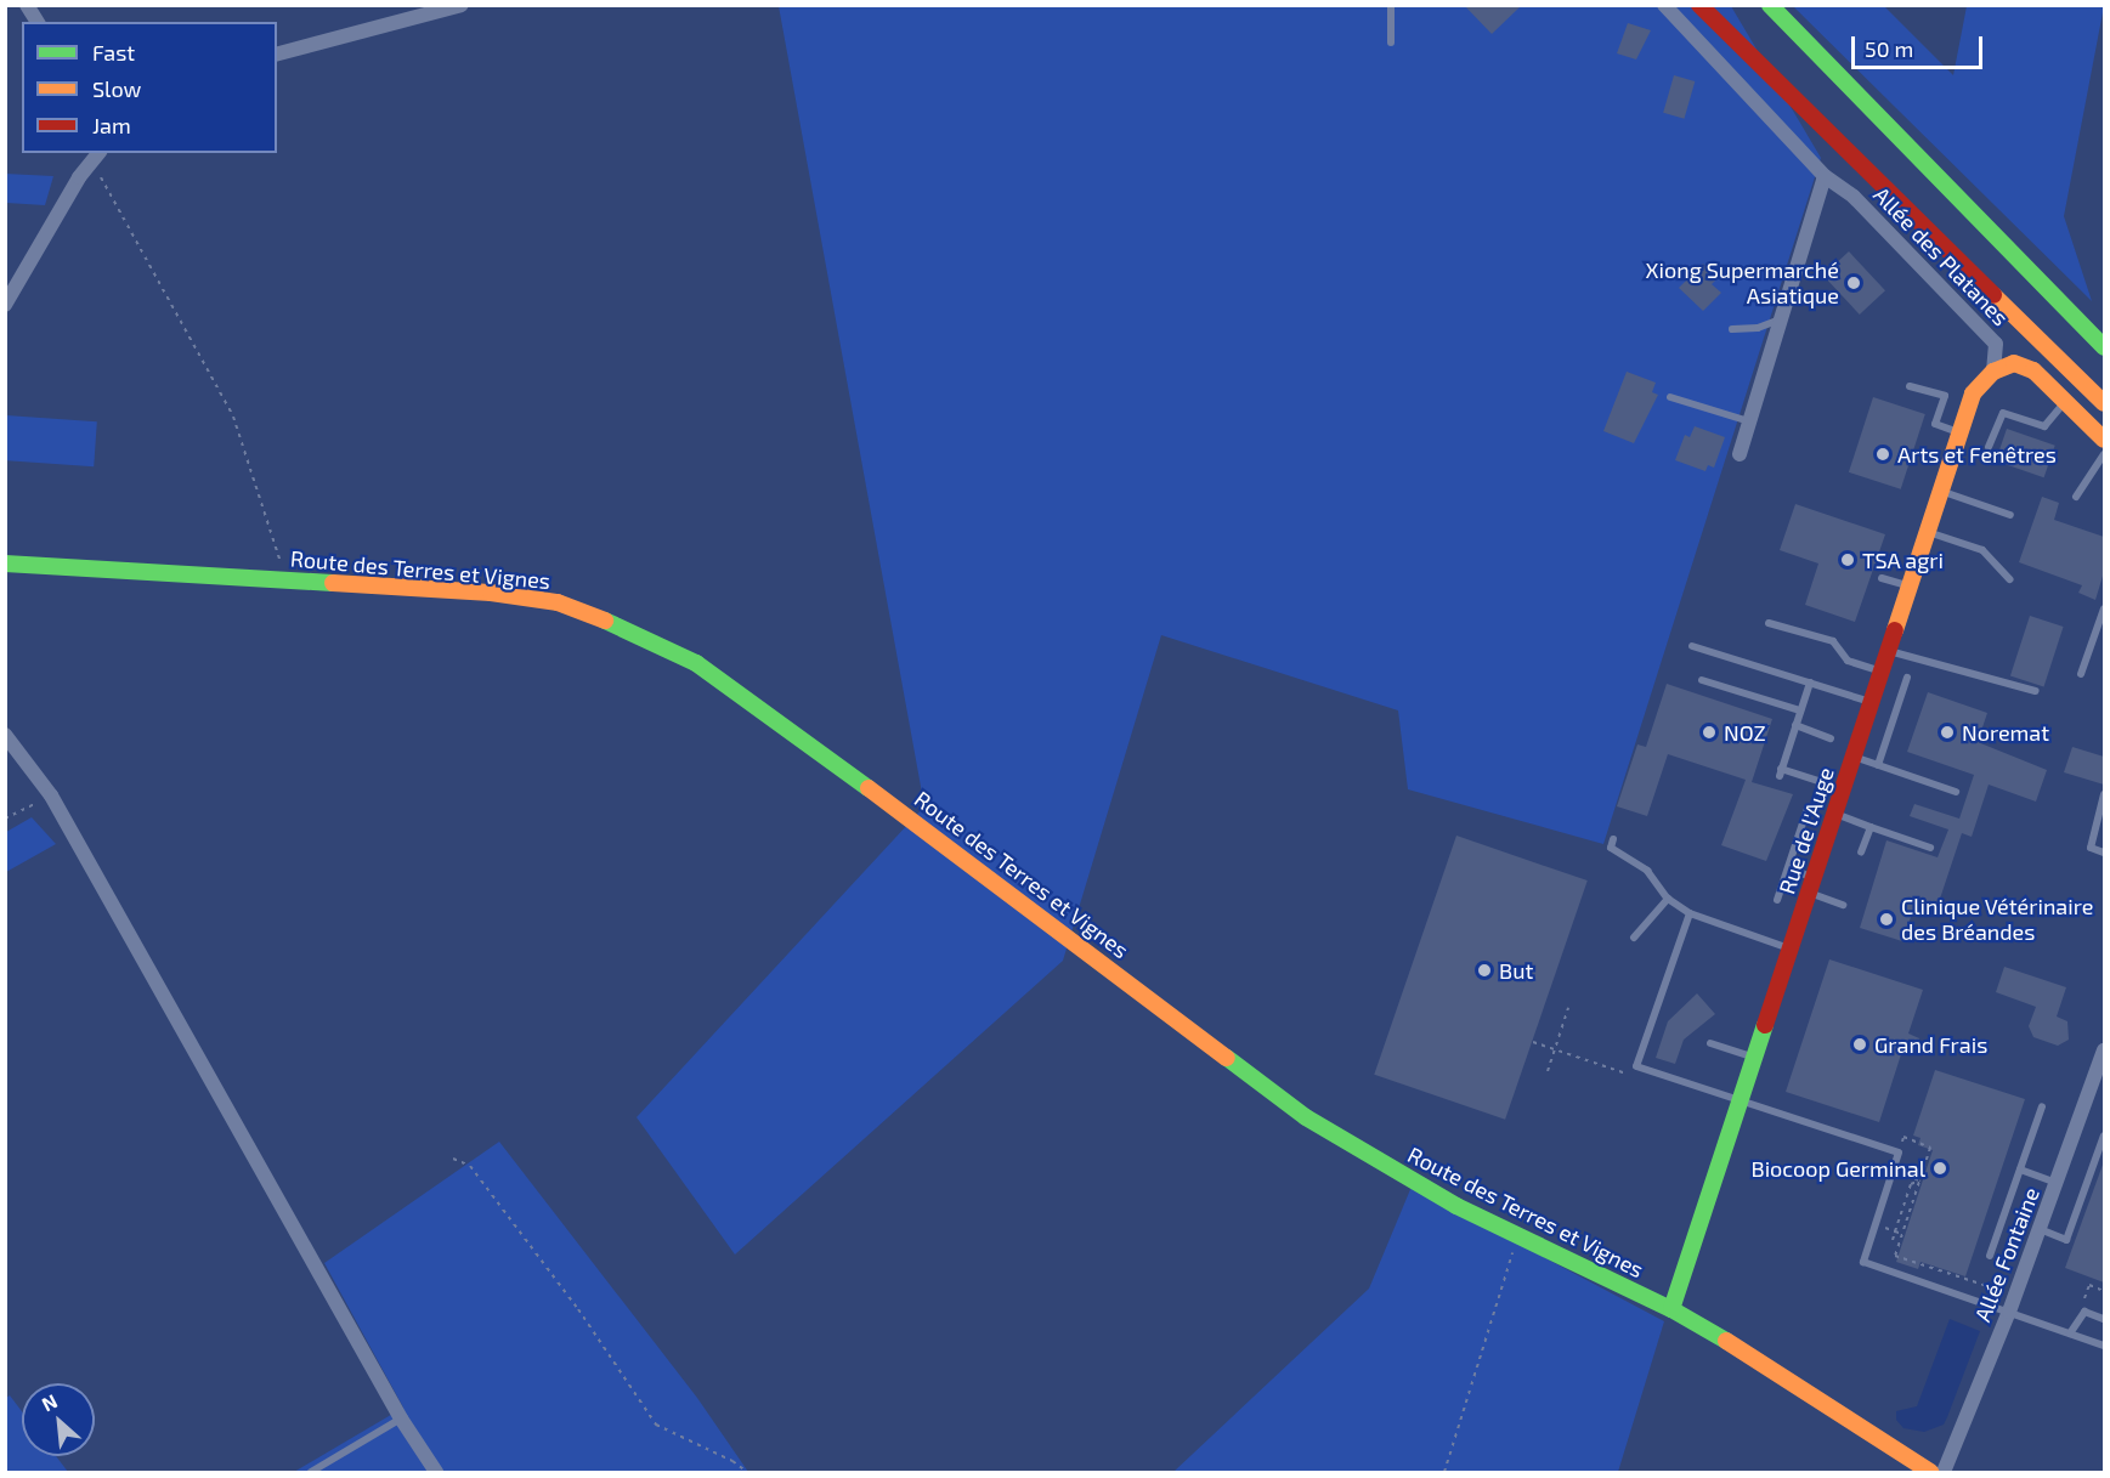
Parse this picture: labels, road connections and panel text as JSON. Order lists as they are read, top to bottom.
{
  "streets": {
    "street": [
      "Allée des Platanes",
      "Route des Terres et Vignes",
      "Rue de l'Auge",
      "Allée Fontaine"
    ]
  },
  "crossings": [
    ["Allée des Platanes", "Rue de l'Auge"],
    ["Route des Terres et Vignes", "Rue de l'Auge"]
  ],
  "places": [
    "Xiong Supermarché Asiatique",
    "Arts et Fenêtres",
    "TSA agri",
    "NOZ",
    "Noremat",
    "Clinique Vétérinaire des Bréandes",
    "But",
    "Grand Frais",
    "Biocoop Germinal"
  ],
  "legend": ["Fast", "Slow", "Jam"],
  "scale_bar": "50 m",
  "north": "top left"
}
